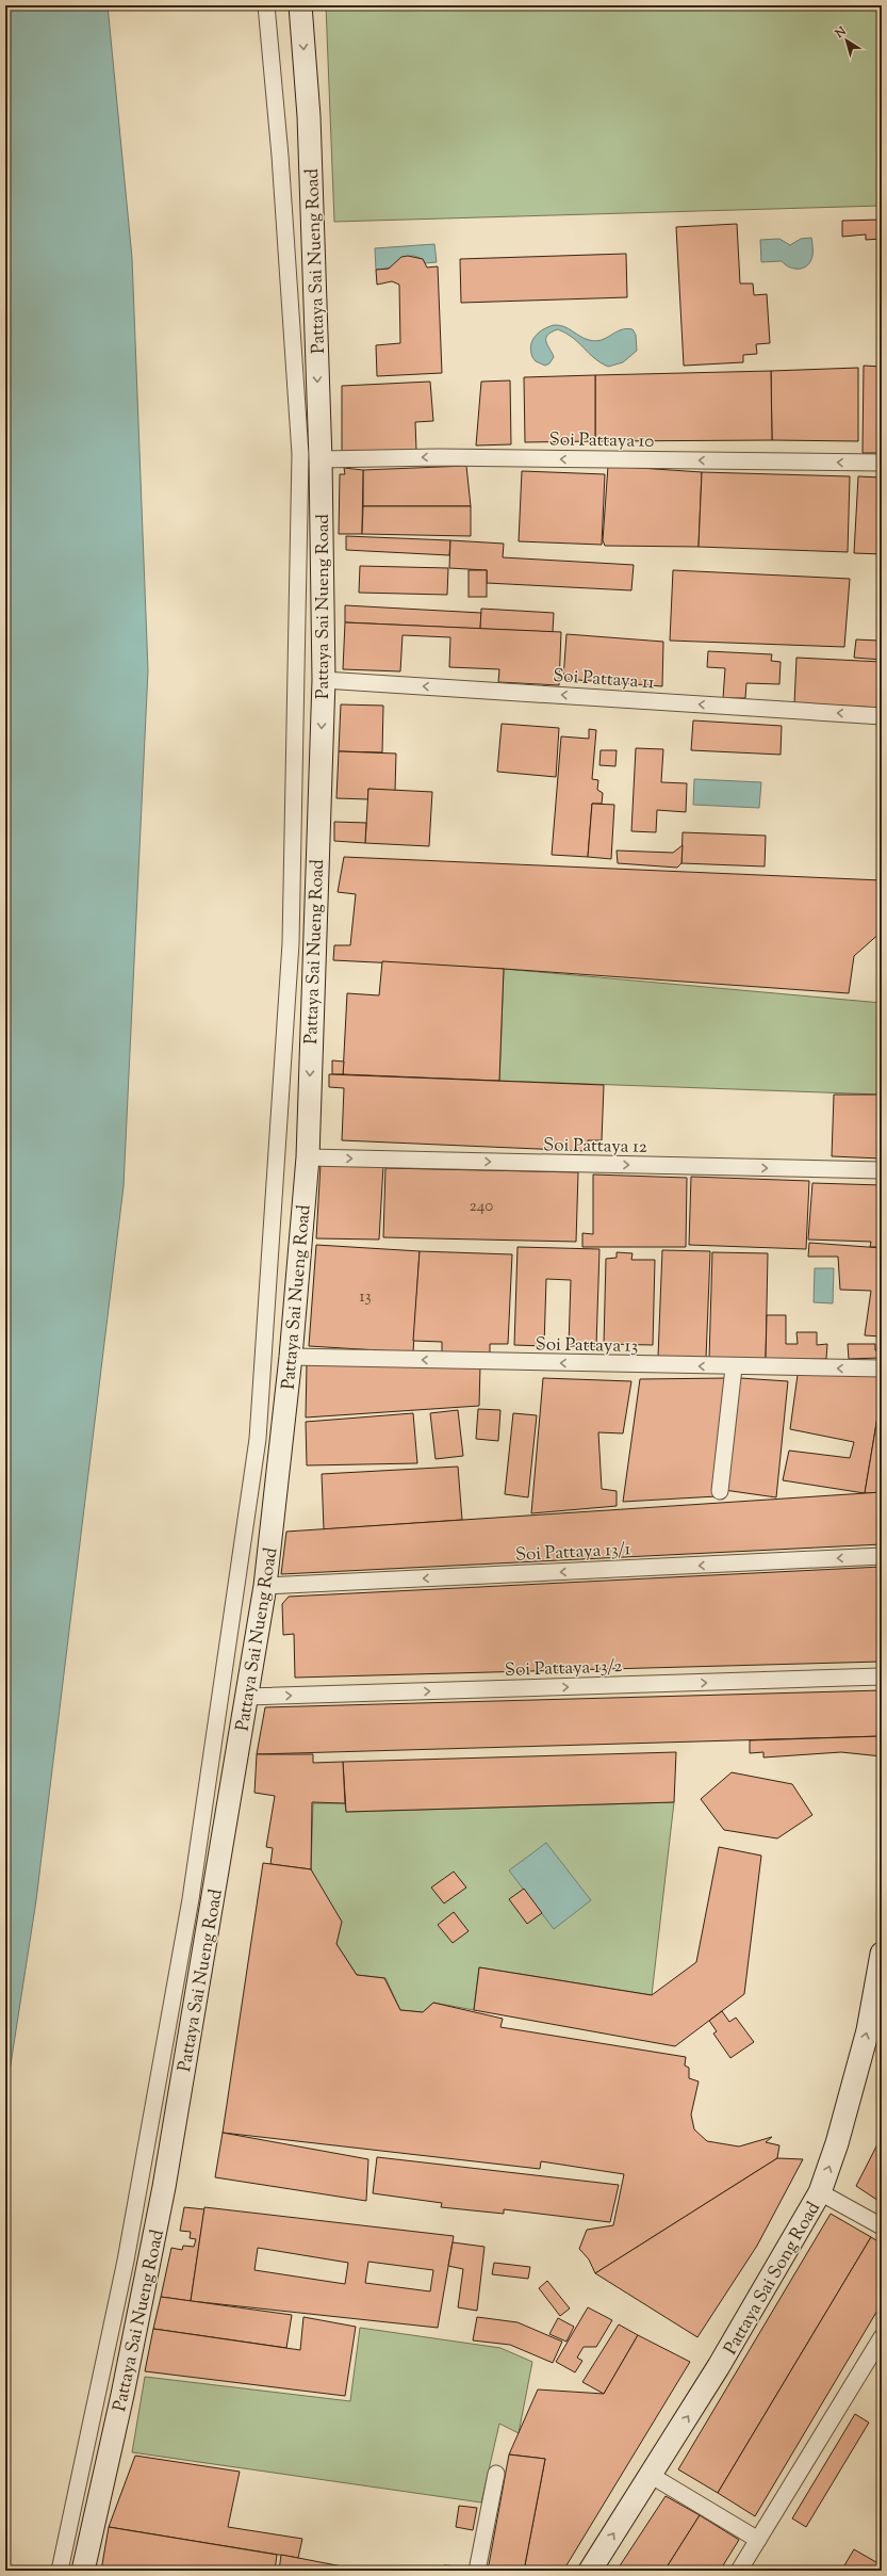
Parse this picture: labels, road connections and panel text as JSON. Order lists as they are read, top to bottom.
{
  "streets": {
    "main road": ["Pattaya Sai Nueng Road", "Pattaya Sai Song Road"],
    "street": [
      "Soi Pattaya 10",
      "Soi Pattaya 11",
      "Soi Pattaya 12",
      "Soi Pattaya 13",
      "Soi Pattaya 13/1",
      "Soi Pattaya 13/2"
    ]
  },
  "crossings": [
    ["Pattaya Sai Nueng Road", "Soi Pattaya 10"],
    ["Pattaya Sai Nueng Road", "Soi Pattaya 11"],
    ["Pattaya Sai Nueng Road", "Soi Pattaya 12"],
    ["Pattaya Sai Nueng Road", "Soi Pattaya 13"],
    ["Pattaya Sai Nueng Road", "Soi Pattaya 13/1"],
    ["Pattaya Sai Nueng Road", "Soi Pattaya 13/2"]
  ],
  "one_way": [
    "Pattaya Sai Nueng Road",
    "Soi Pattaya 10",
    "Soi Pattaya 11",
    "Soi Pattaya 12",
    "Soi Pattaya 13",
    "Soi Pattaya 13/1",
    "Soi Pattaya 13/2",
    "Pattaya Sai Song Road"
  ],
  "house_numbers": ["240", "13"],
  "north": "top left"
}
